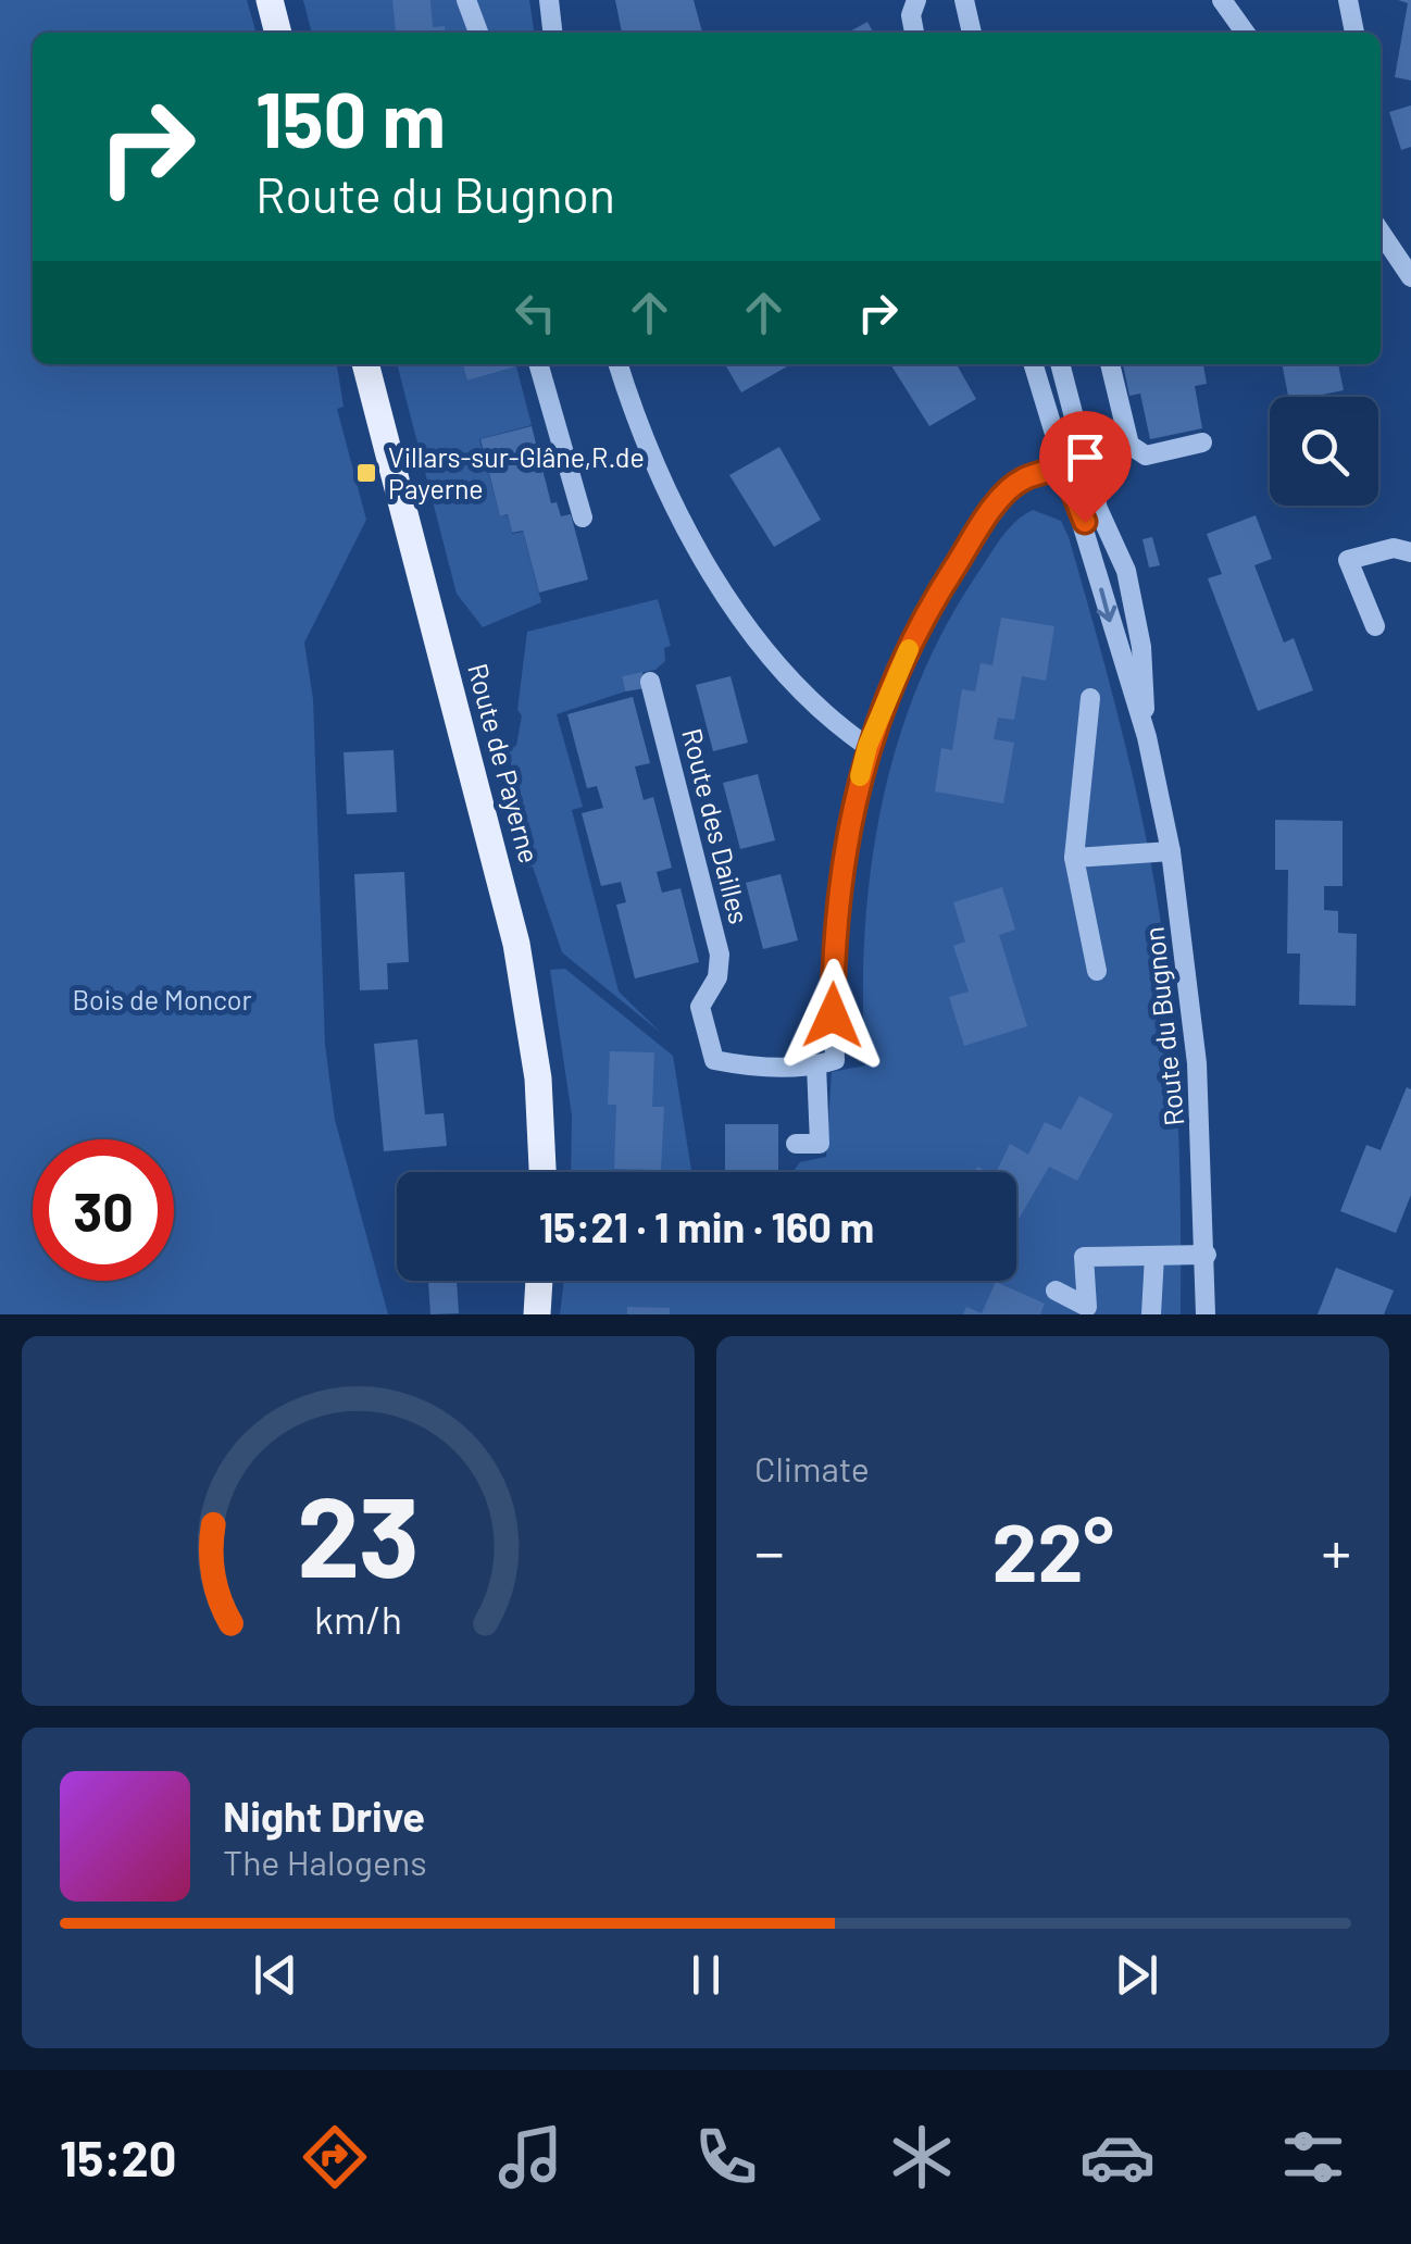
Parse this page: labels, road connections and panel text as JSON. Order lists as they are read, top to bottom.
{
  "streets": {
    "main road": ["Route de Payerne"],
    "street": ["Route des Dailles", "Route du Bugnon"]
  },
  "parks": ["Bois de Moncor"],
  "places": {
    "transit": ["Villars-sur-Glâne,R.de Payerne"]
  },
  "page": {
    "turn": ["150 m", "Route du Bugnon"],
    "limit": "30",
    "trip": "15:21 · 1 min · 160 m",
    "tile": "Climate",
    "heat": ["−", "22°", "+"],
    "song": ["Night Drive", "The Halogens"],
    "tabs": "15:20",
    "gauge": ["23", "km/h"]
  }
}
